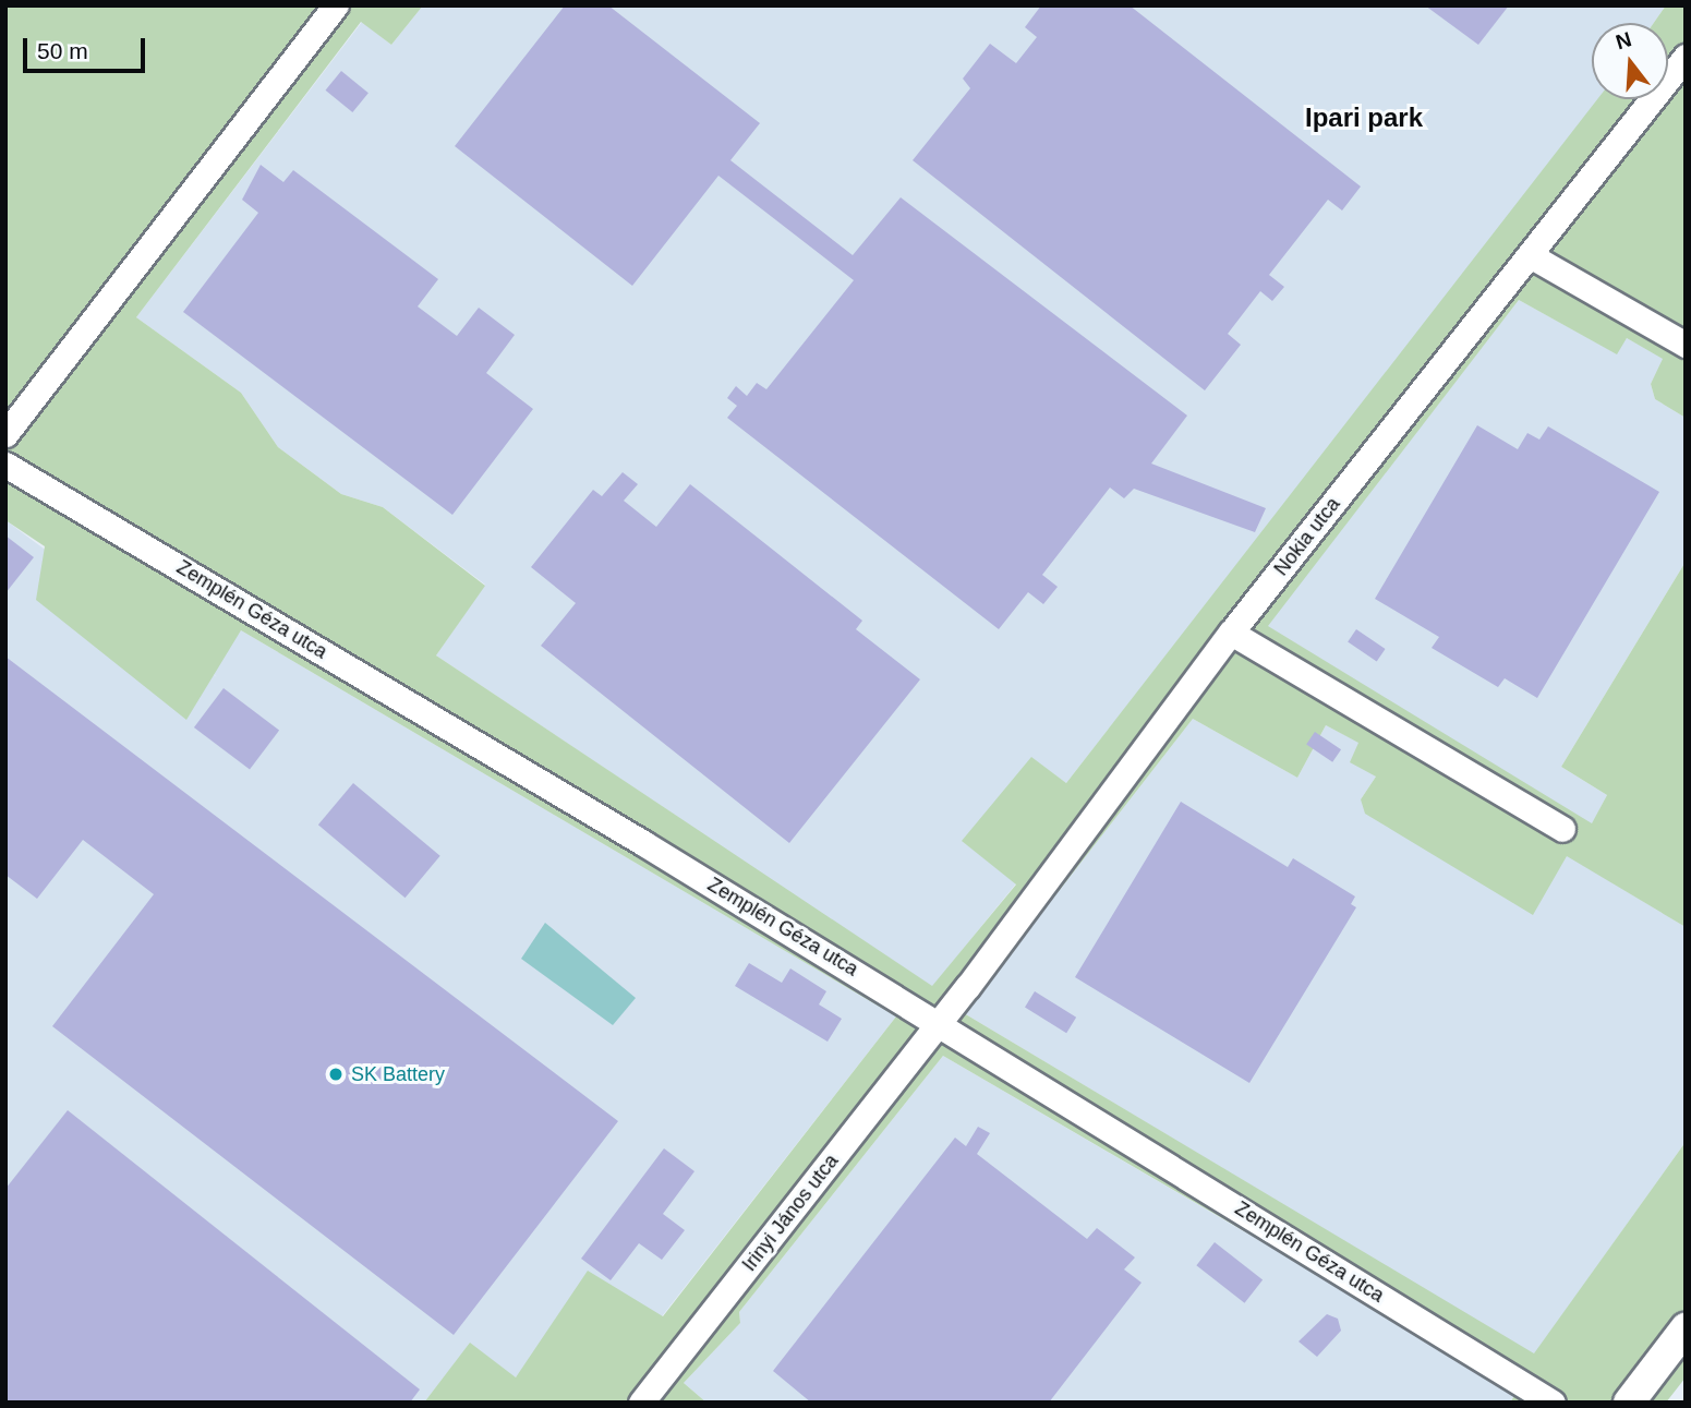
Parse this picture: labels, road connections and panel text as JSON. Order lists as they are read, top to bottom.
{
  "streets": {
    "street": ["Nokia utca", "Zemplén Géza utca", "Irinyi János utca"]
  },
  "crossings": [
    ["Nokia utca", "Zemplén Géza utca"],
    ["Nokia utca", "Irinyi János utca"],
    ["Zemplén Géza utca", "Irinyi János utca"]
  ],
  "districts": ["Ipari park"],
  "places": ["SK Battery"],
  "scale_bar": "50 m",
  "north": "top"
}
